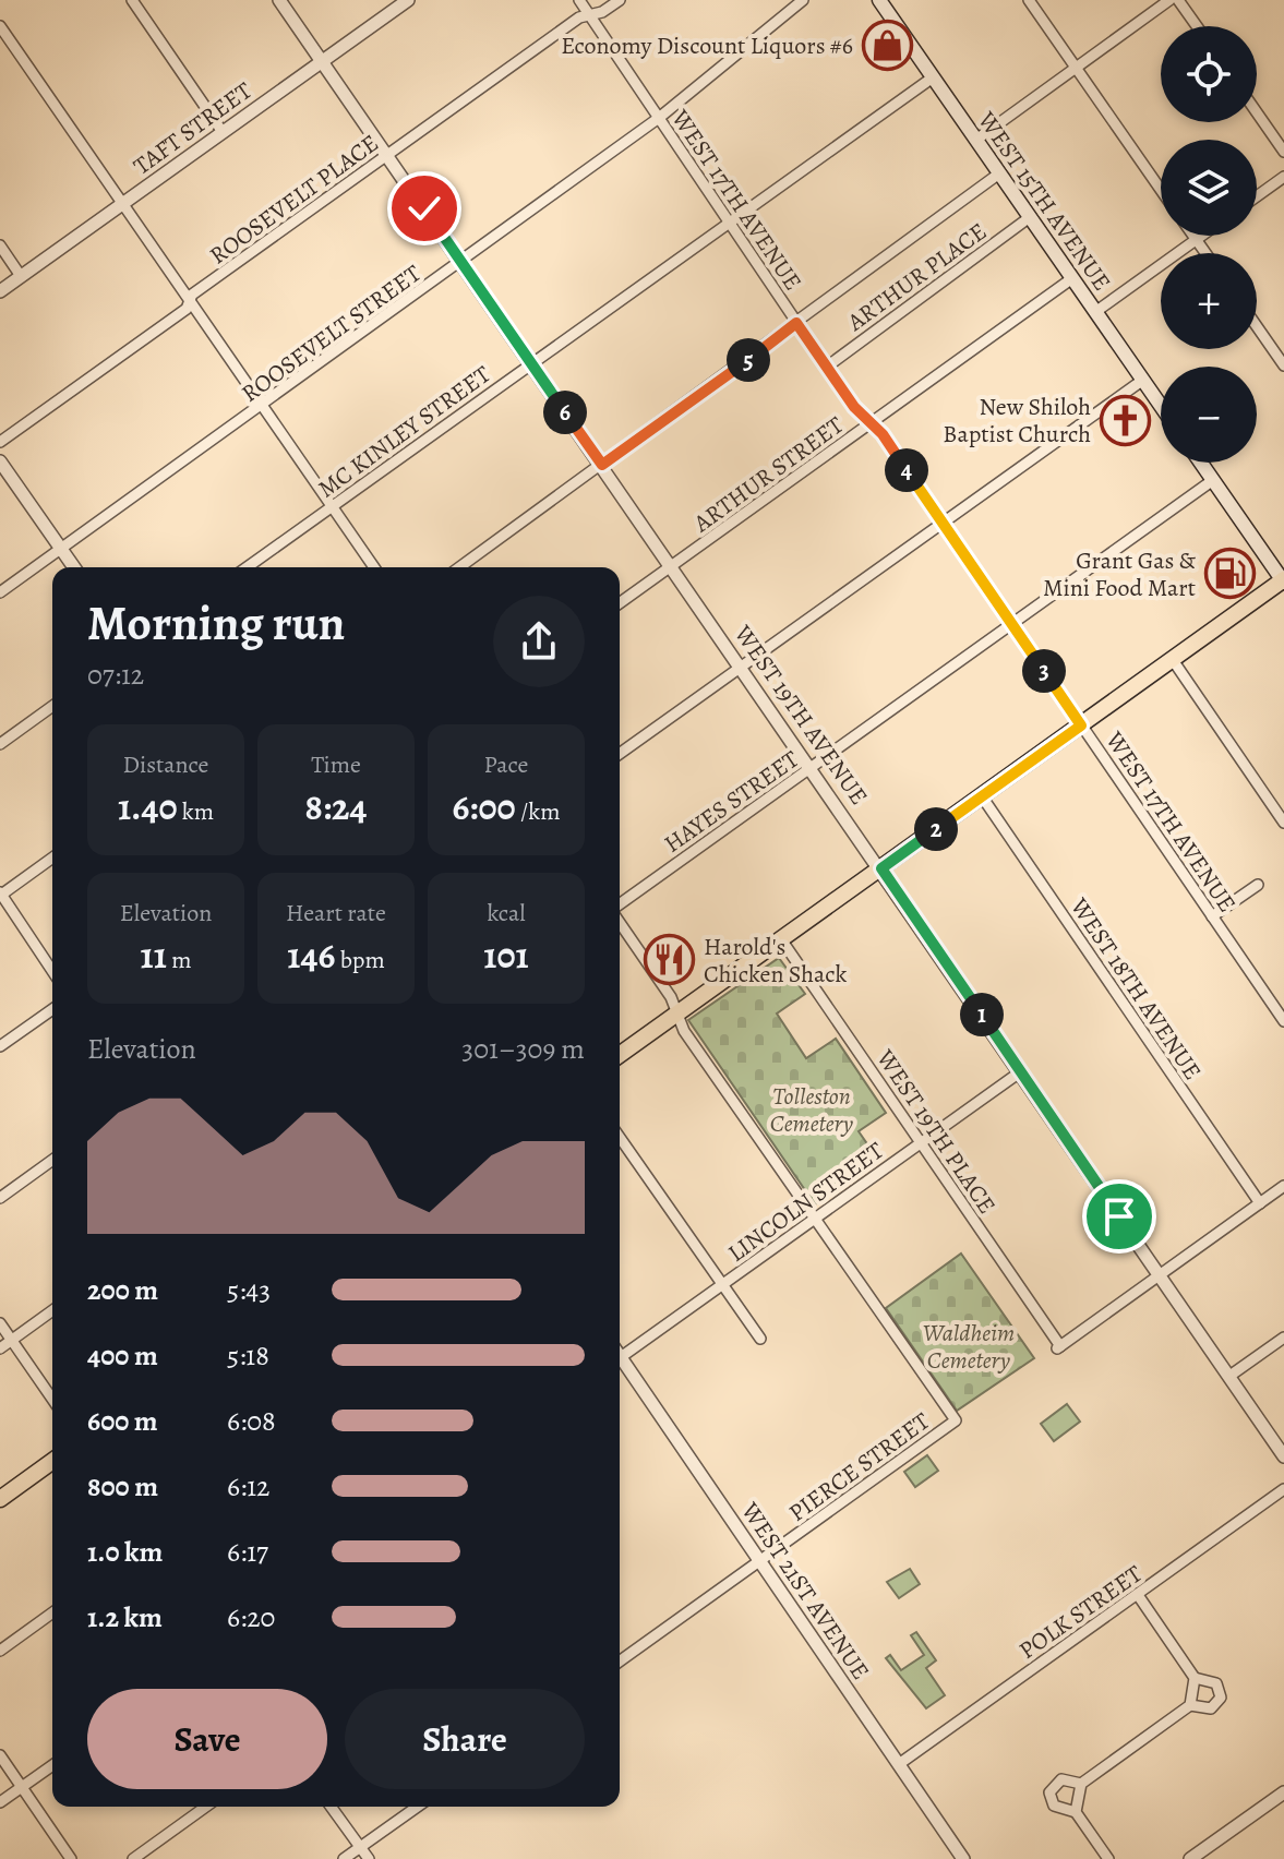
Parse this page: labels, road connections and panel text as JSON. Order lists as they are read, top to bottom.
{
  "streets": {
    "main road": ["WEST 15TH AVENUE"],
    "street": [
      "TAFT STREET",
      "ROOSEVELT PLACE",
      "WEST 17TH AVENUE",
      "ARTHUR PLACE",
      "ROOSEVELT STREET",
      "MC KINLEY STREET",
      "ARTHUR STREET",
      "WEST 19TH AVENUE",
      "HAYES STREET",
      "WEST 18TH AVENUE",
      "WEST 19TH PLACE",
      "LINCOLN STREET",
      "PIERCE STREET",
      "WEST 21ST AVENUE",
      "POLK STREET"
    ]
  },
  "crossings": [
    ["TAFT STREET", "WEST 19TH AVENUE"],
    ["ROOSEVELT PLACE", "WEST 17TH AVENUE"],
    ["ROOSEVELT PLACE", "WEST 19TH AVENUE"],
    ["WEST 17TH AVENUE", "ARTHUR PLACE"],
    ["WEST 17TH AVENUE", "ROOSEVELT STREET"],
    ["WEST 17TH AVENUE", "MC KINLEY STREET"],
    ["WEST 17TH AVENUE", "ARTHUR STREET"],
    ["WEST 17TH AVENUE", "HAYES STREET"],
    ["WEST 15TH AVENUE", "ARTHUR PLACE"],
    ["WEST 15TH AVENUE", "MC KINLEY STREET"],
    ["WEST 15TH AVENUE", "ARTHUR STREET"],
    ["ROOSEVELT STREET", "WEST 19TH AVENUE"],
    ["MC KINLEY STREET", "WEST 19TH AVENUE"],
    ["ARTHUR STREET", "WEST 19TH AVENUE"],
    ["WEST 19TH AVENUE", "HAYES STREET"],
    ["WEST 19TH AVENUE", "WEST 19TH PLACE"],
    ["WEST 19TH AVENUE", "LINCOLN STREET"],
    ["WEST 19TH PLACE", "LINCOLN STREET"],
    ["LINCOLN STREET", "PIERCE STREET"],
    ["PIERCE STREET", "WEST 21ST AVENUE"],
    ["WEST 21ST AVENUE", "POLK STREET"]
  ],
  "parks": ["Tolleston Cemetery", "Waldheim Cemetery"],
  "places": {
    "shop": ["Economy Discount Liquors #6"],
    "church": ["New Shiloh Baptist Church"],
    "fuel station": ["Grant Gas & Mini Food Mart"],
    "restaurant": ["Harold's Chicken Shack"]
  },
  "page": {
    "map_buttons": ["+", "−"],
    "pins": [
      "5",
      "6",
      "4",
      "3",
      "2",
      "1"
    ],
    "heading": ["Morning run", "07:12"],
    "stats": [
      ["Distance", "1.40 km"],
      ["Time", "8:24"],
      ["Pace", "6:00 /km"],
      ["Elevation", "11 m"],
      ["Heart rate", "146 bpm"],
      ["kcal", "101"]
    ],
    "chart": ["Elevation", "301–309 m"],
    "list": [
      {
        "name": "200 m",
        "note": "5:43"
      },
      {
        "name": "400 m",
        "note": "5:18"
      },
      {
        "name": "600 m",
        "note": "6:08"
      },
      {
        "name": "800 m",
        "note": "6:12"
      },
      {
        "name": "1.0 km",
        "note": "6:17"
      },
      {
        "name": "1.2 km",
        "note": "6:20"
      }
    ],
    "buttons": ["Save", "Share"]
  }
}
